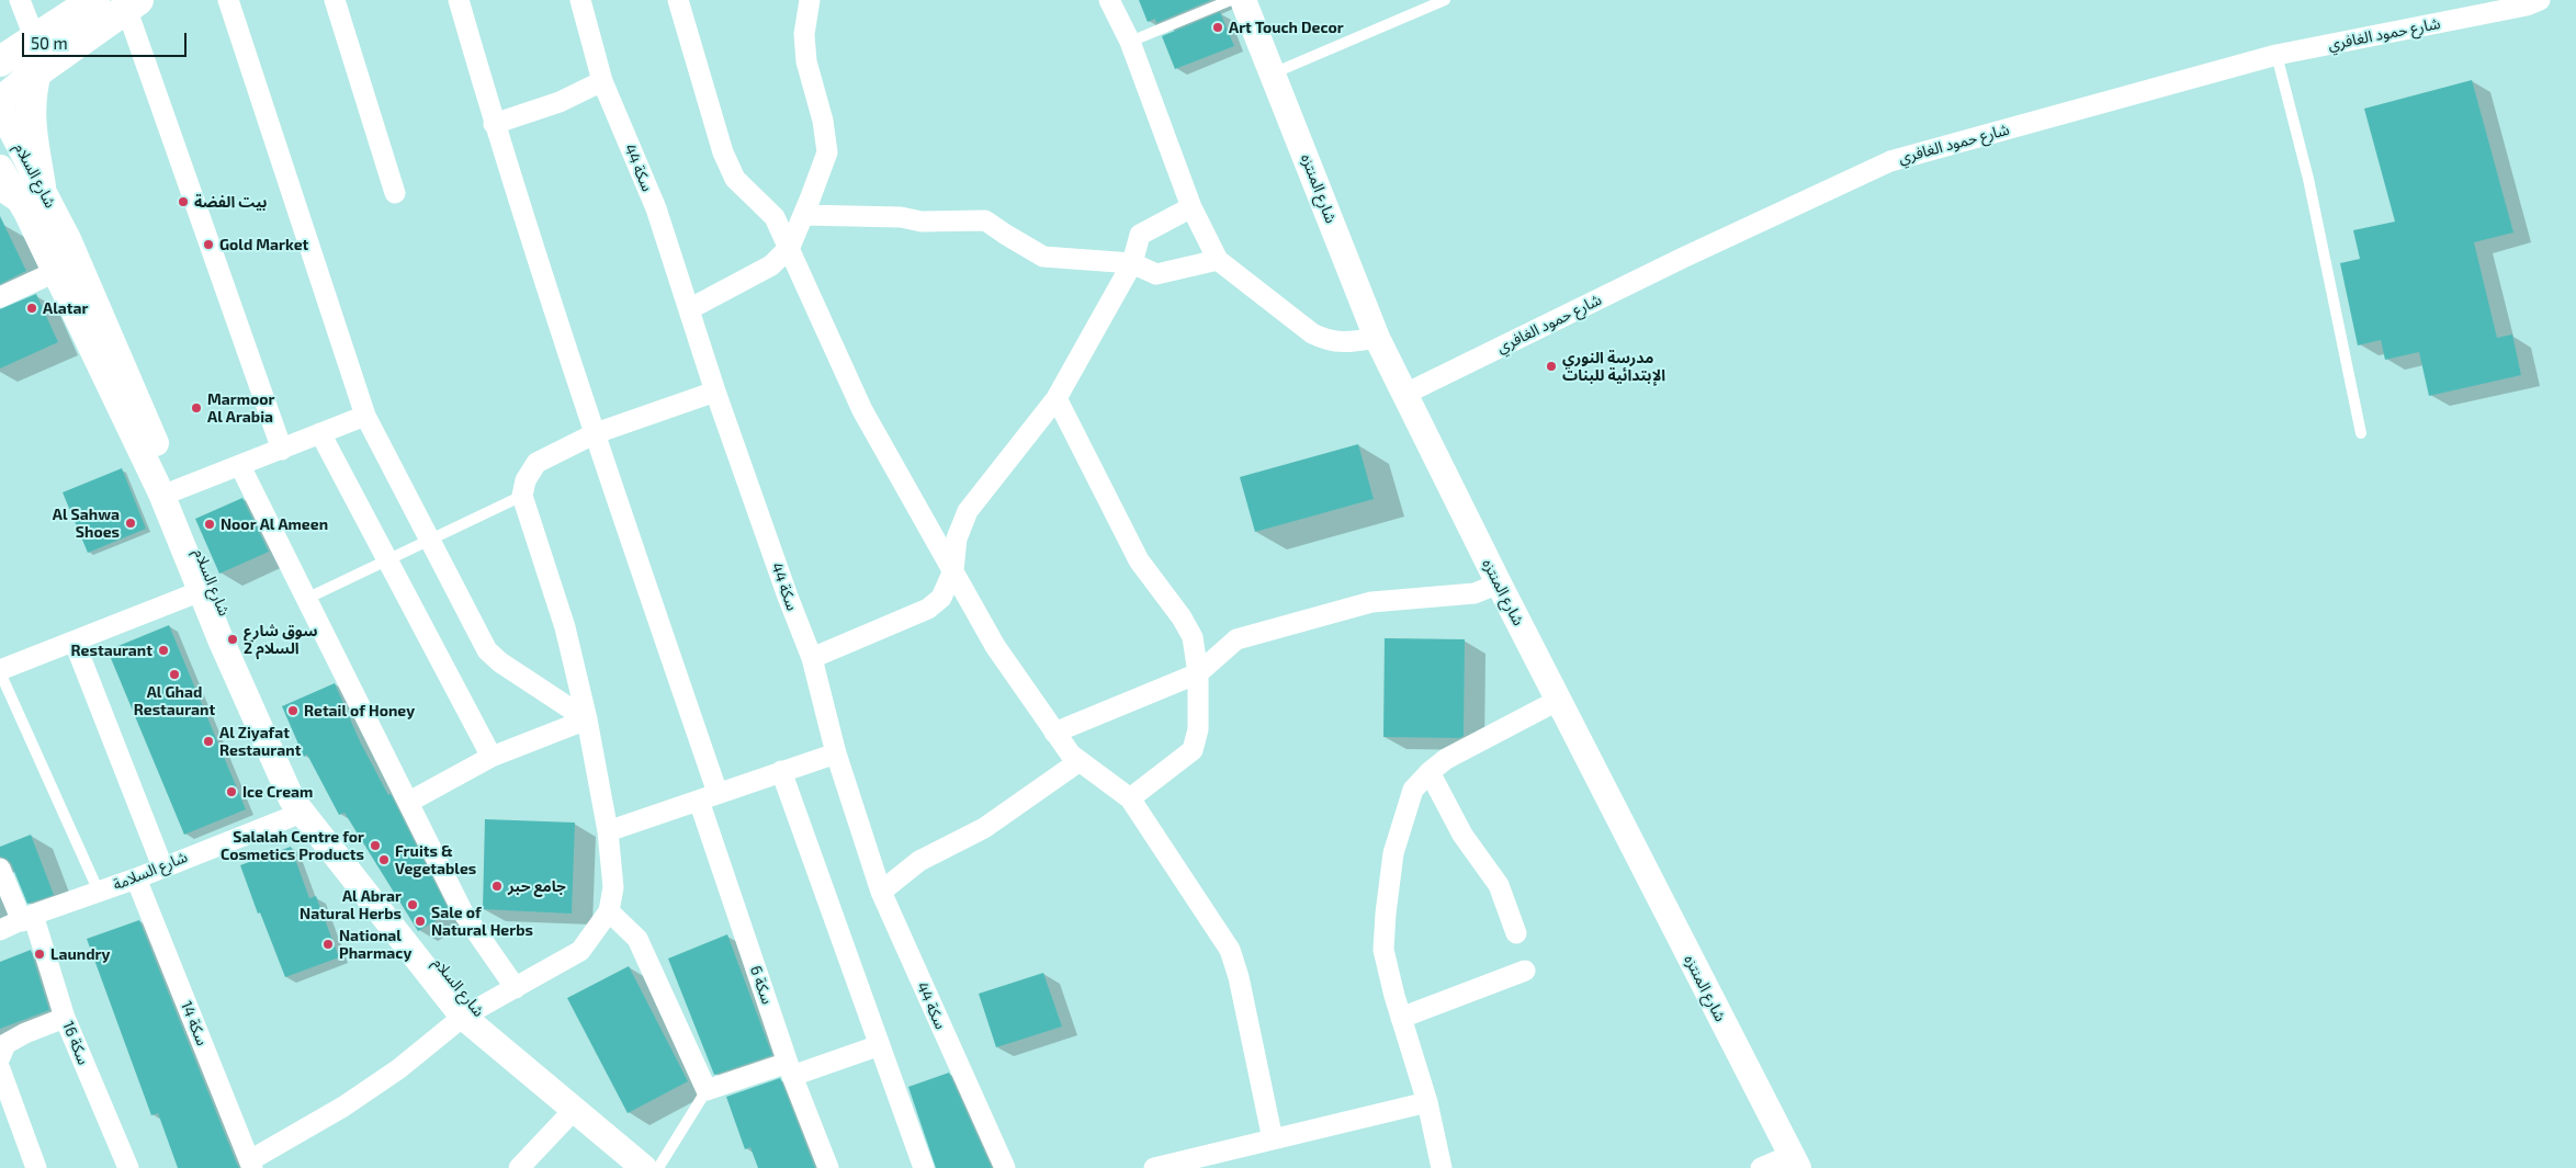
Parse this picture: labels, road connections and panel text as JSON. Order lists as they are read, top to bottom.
{
  "streets": {
    "street": [
      "شارع حمود الغافري",
      "سكة 44",
      "شارع السلام",
      "شارع المنتزه",
      "شارع السلامة",
      "سكة 6",
      "سكة 14",
      "سكة 16"
    ]
  },
  "crossings": [
    ["شارع حمود الغافري", "شارع المنتزه"],
    ["شارع السلام", "شارع السلامة"],
    ["شارع السلامة", "سكة 14"],
    ["شارع السلامة", "سكة 16"]
  ],
  "places": [
    "Art Touch Decor",
    "بيت الفضة",
    "Gold Market",
    "Alatar",
    "مدرسة النوري الإبتدائية للبنات",
    "Marmoor Al Arabia",
    "Al Sahwa Shoes",
    "Noor Al Ameen",
    "سوق شارع السلام 2",
    "Restaurant",
    "Al Ghad Restaurant",
    "Retail of Honey",
    "Al Ziyafat Restaurant",
    "Ice Cream",
    "Salalah Centre for Cosmetics Products",
    "Fruits & Vegetables",
    "جامع حبر",
    "Al Abrar Natural Herbs",
    "Sale of Natural Herbs",
    "National Pharmacy",
    "Laundry"
  ],
  "scale_bar": "50 m"
}
